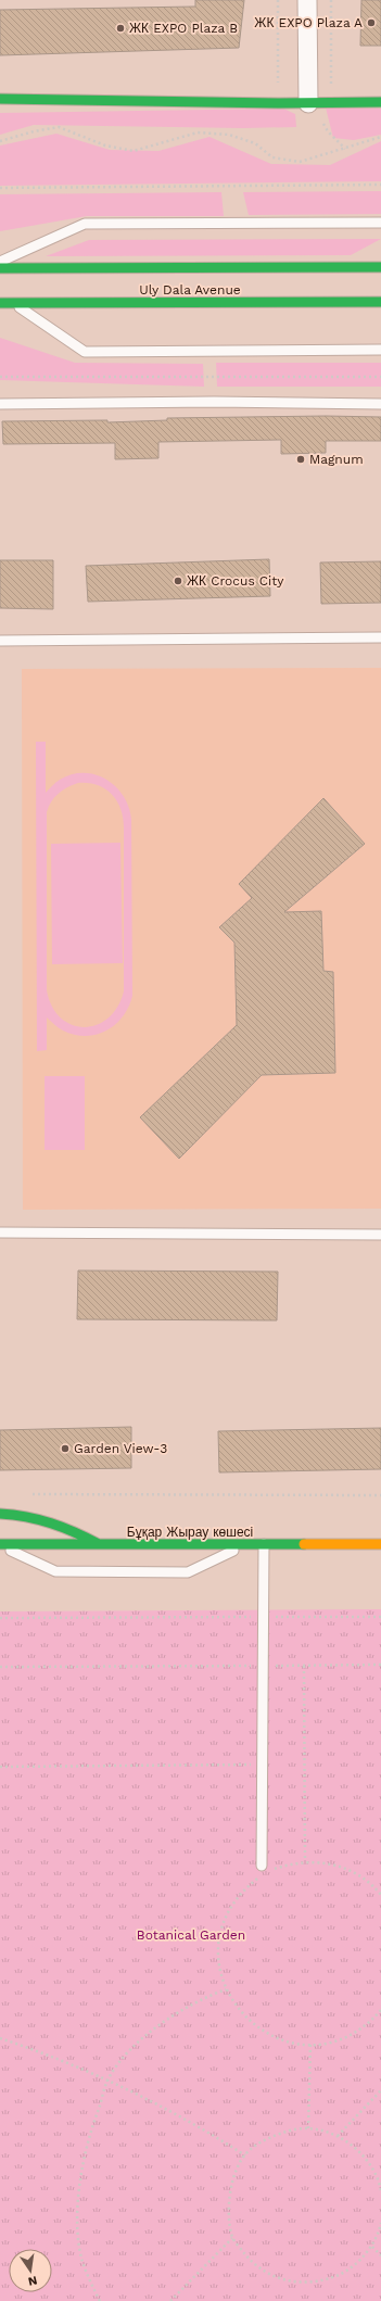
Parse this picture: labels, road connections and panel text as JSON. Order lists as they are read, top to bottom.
{
  "streets": {
    "street": ["Uly Dala Avenue", "Бұқар Жырау көшесі"]
  },
  "parks": ["Botanical Garden"],
  "places": [
    "ЖК EXPO Plaza A",
    "ЖК EXPO Plaza B",
    "Magnum",
    "ЖК Crocus City",
    "Garden View-3"
  ],
  "north": "bottom"
}
